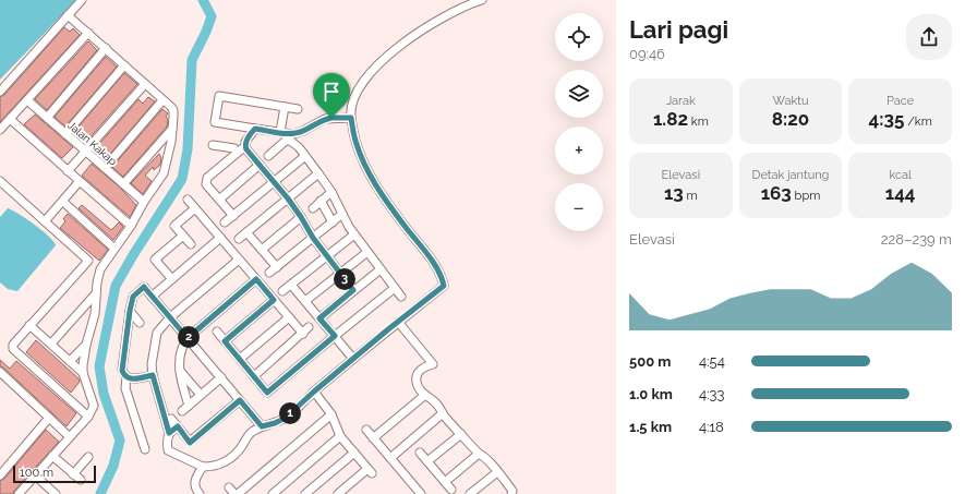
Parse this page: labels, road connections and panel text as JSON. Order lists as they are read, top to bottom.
{
  "streets": {
    "street": ["Jalan Kakap"]
  },
  "scale_bar": "100 m",
  "page": {
    "heading": ["Lari pagi", "09:46"],
    "map_buttons": ["+", "−"],
    "stats": [
      ["Jarak", "1.82 km"],
      ["Waktu", "8:20"],
      ["Pace", "4:35 /km"],
      ["Elevasi", "13 m"],
      ["Detak jantung", "163 bpm"],
      ["kcal", "144"]
    ],
    "chart": ["Elevasi", "228–239 m"],
    "pins": ["3", "2", "1"],
    "list": [
      {
        "name": "500 m",
        "note": "4:54"
      },
      {
        "name": "1.0 km",
        "note": "4:33"
      },
      {
        "name": "1.5 km",
        "note": "4:18"
      }
    ],
    "scale": "100 m"
  }
}
